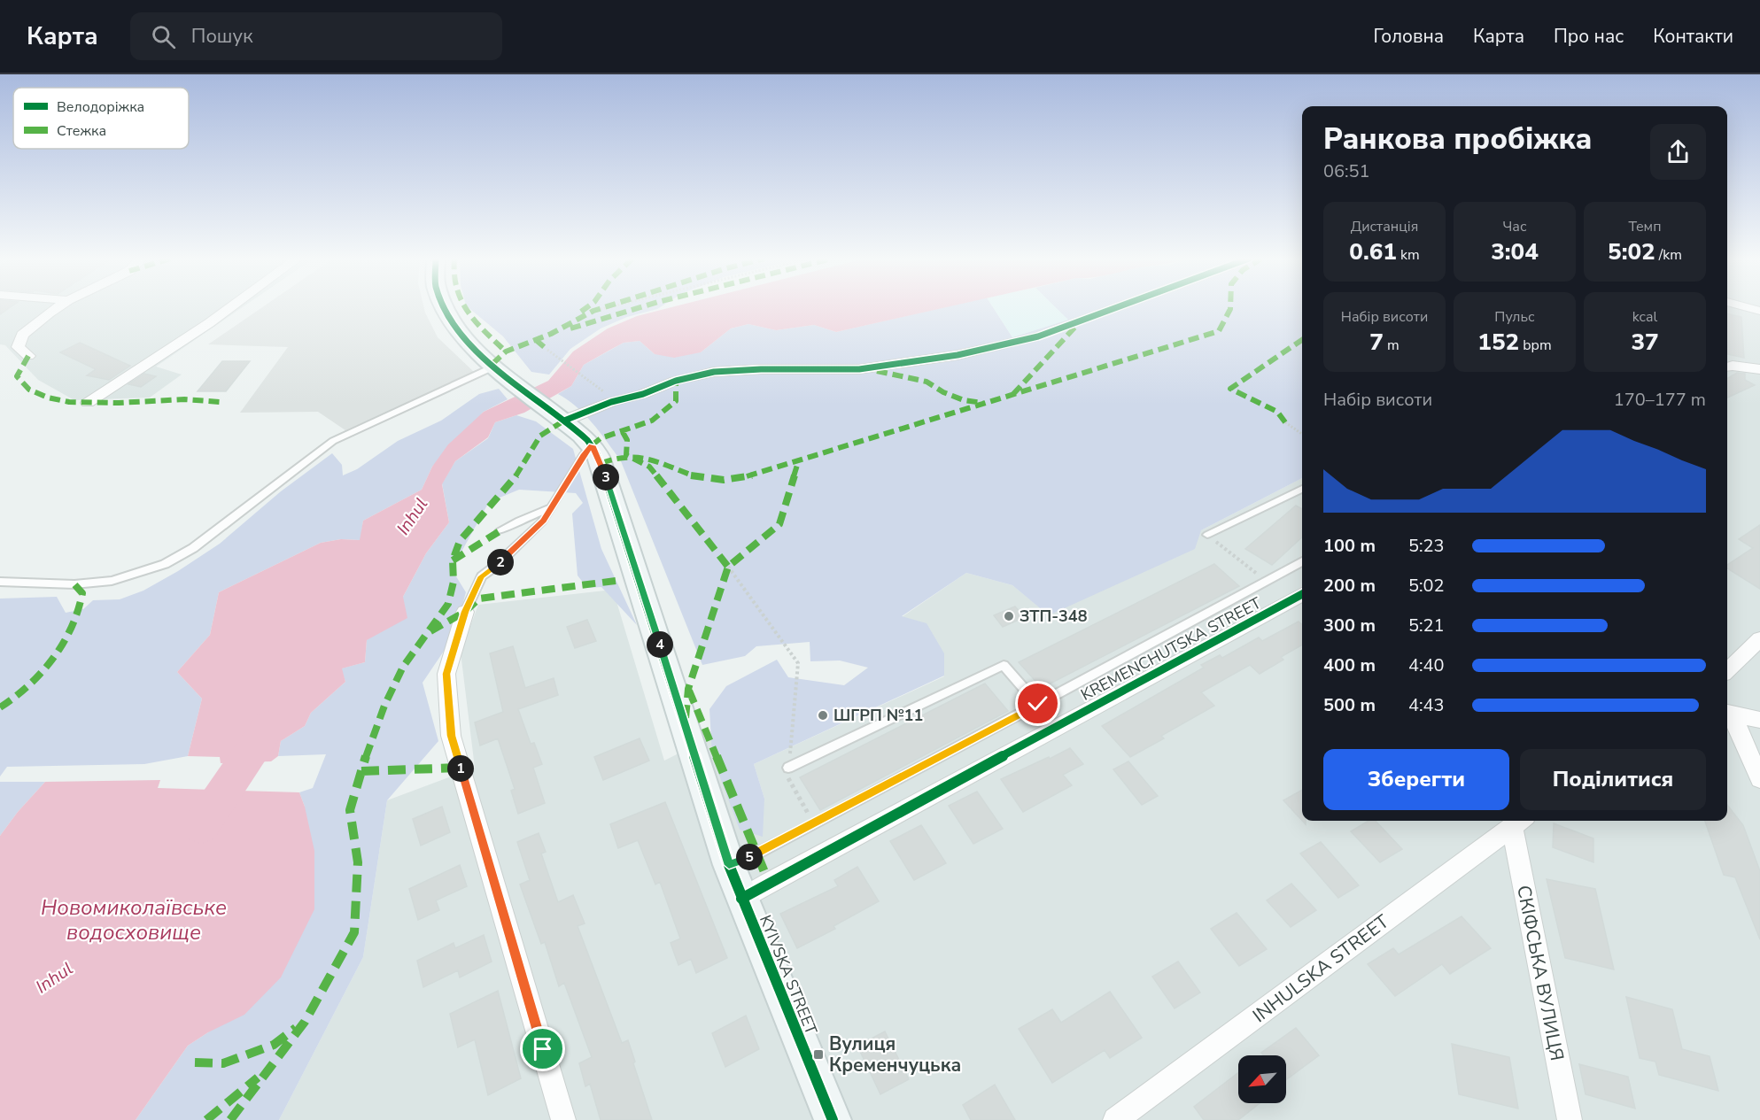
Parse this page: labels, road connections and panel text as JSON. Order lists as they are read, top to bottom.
{
  "streets": {
    "street": [
      "KREMENCHUTSKA STREET",
      "INHULSKA STREET",
      "СКІФСЬКА ВУЛИЦЯ",
      "KYIVSKA STREET"
    ]
  },
  "crossings": [
    ["KREMENCHUTSKA STREET", "KYIVSKA STREET"],
    ["INHULSKA STREET", "СКІФСЬКА ВУЛИЦЯ"]
  ],
  "water": ["Inhul", "Новомиколаївське водосховище"],
  "places": {
    "other": ["ЗТП-348", "ШГРП №11"],
    "transit": ["Вулиця Кременчуцька"]
  },
  "legend": ["Велодоріжка", "Стежка"],
  "north": "bottom left",
  "page": {
    "header": "Карта",
    "search": "Пошук",
    "nav": [
      "Головна",
      "Карта",
      "Про нас",
      "Контакти"
    ],
    "heading": ["Ранкова пробіжка", "06:51"],
    "stats": [
      ["Дистанція", "0.61 km"],
      ["Час", "3:04"],
      ["Темп", "5:02 /km"],
      ["Набір висоти", "7 m"],
      ["Пульс", "152 bpm"],
      ["kcal", "37"]
    ],
    "chart": ["Набір висоти", "170–177 m"],
    "pins": [
      "3",
      "2",
      "4",
      "1",
      "5"
    ],
    "list": [
      {
        "name": "100 m",
        "note": "5:23"
      },
      {
        "name": "200 m",
        "note": "5:02"
      },
      {
        "name": "300 m",
        "note": "5:21"
      },
      {
        "name": "400 m",
        "note": "4:40"
      },
      {
        "name": "500 m",
        "note": "4:43"
      }
    ],
    "buttons": ["Зберегти", "Поділитися"]
  }
}
